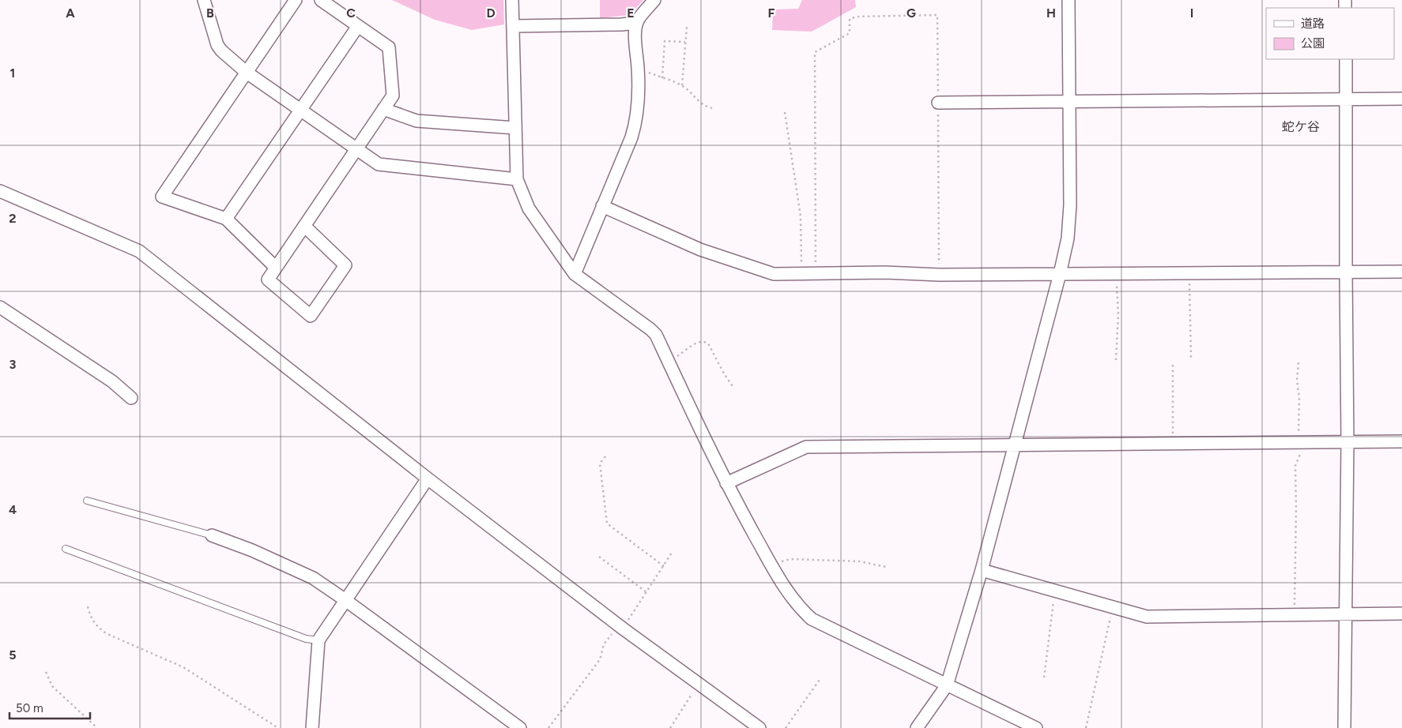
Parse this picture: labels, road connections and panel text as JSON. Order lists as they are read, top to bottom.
{
  "districts": ["蛇ケ谷"],
  "legend": ["道路", "公園"],
  "scale_bar": "50 m",
  "grid": {
    "columns": [
      "A",
      "B",
      "C",
      "D",
      "E",
      "F",
      "G",
      "H",
      "I"
    ],
    "rows": [
      "1",
      "2",
      "3",
      "4",
      "5"
    ]
  }
}
